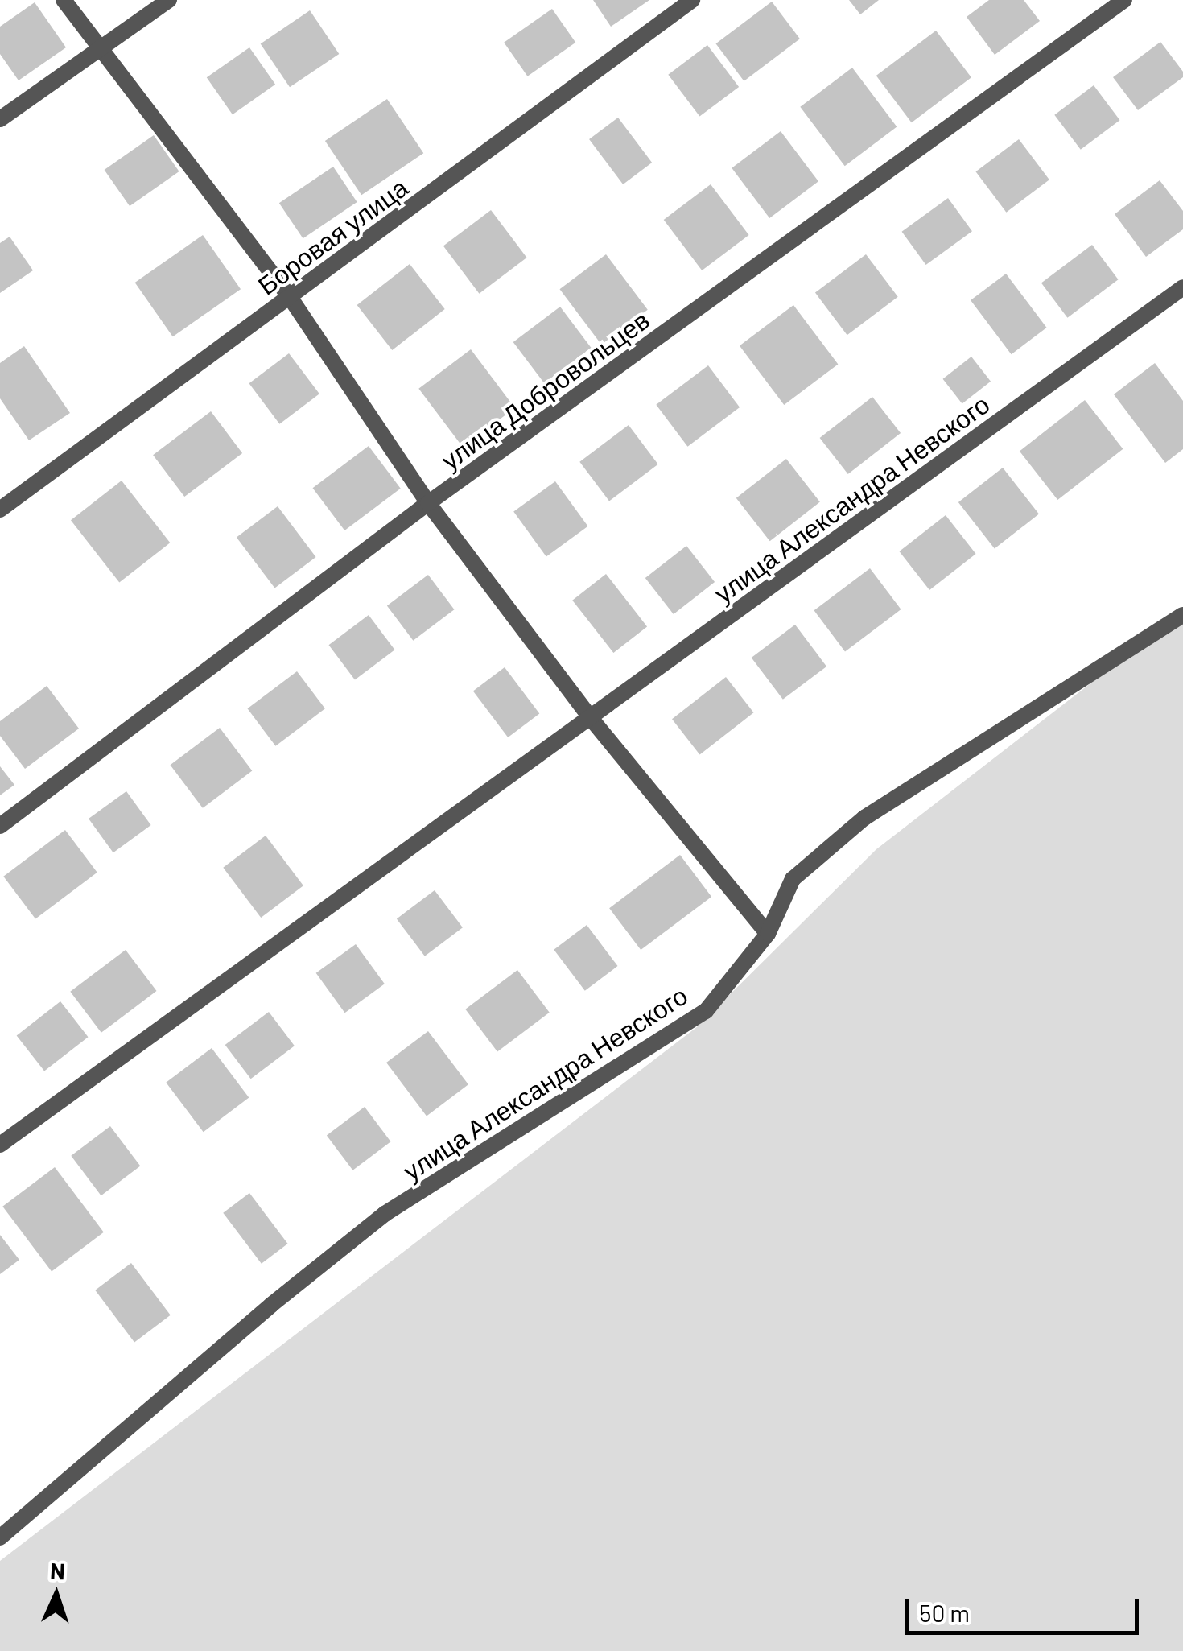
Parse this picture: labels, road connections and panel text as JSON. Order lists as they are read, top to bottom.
{
  "streets": {
    "street": ["Боровая улица", "улица Добровольцев", "улица Александра Невского"]
  },
  "scale_bar": "50 m",
  "north": "top"
}
